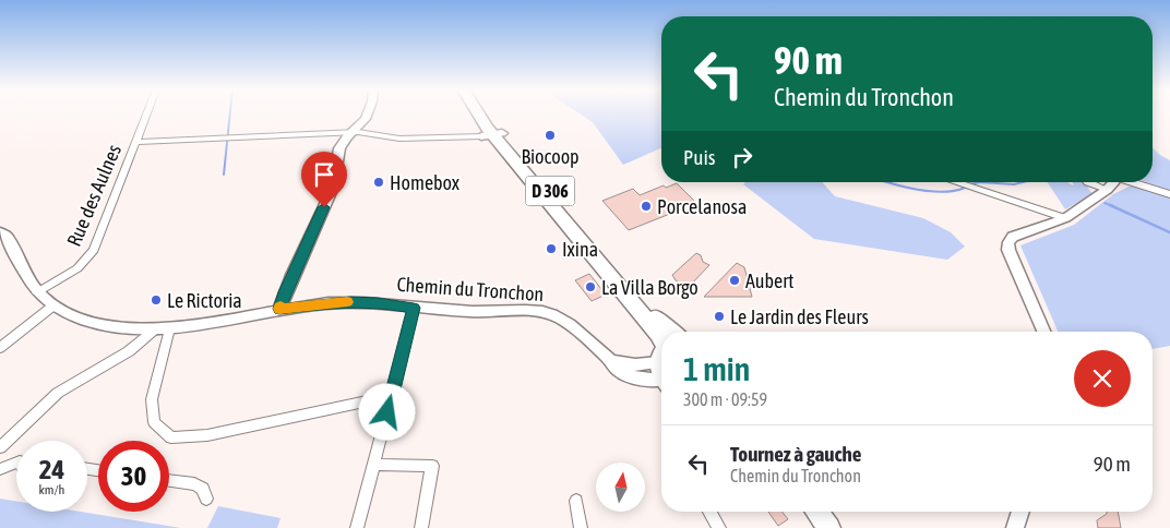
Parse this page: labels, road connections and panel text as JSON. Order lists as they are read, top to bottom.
{
  "streets": {
    "main road": ["D 306"],
    "street": ["Rue des Aulnes", "Chemin du Tronchon"]
  },
  "crossings": [
    ["Rue des Aulnes", "Chemin du Tronchon"]
  ],
  "places": [
    "Biocoop",
    "Homebox",
    "Porcelanosa",
    "Ixina",
    "Aubert",
    "La Villa Borgo",
    "Le Rictoria",
    "Le Jardin des Fleurs"
  ],
  "north": "top",
  "page": {
    "turn": ["90 m", "Chemin du Tronchon"],
    "then": "Puis",
    "heading": ["1 min", "300 m · 09:59"],
    "list": [
      {
        "name": "Tournez à gauche",
        "note": "Chemin du Tronchon",
        "value": "90 m"
      }
    ],
    "speed": "24 km/h",
    "limit": "30"
  }
}
